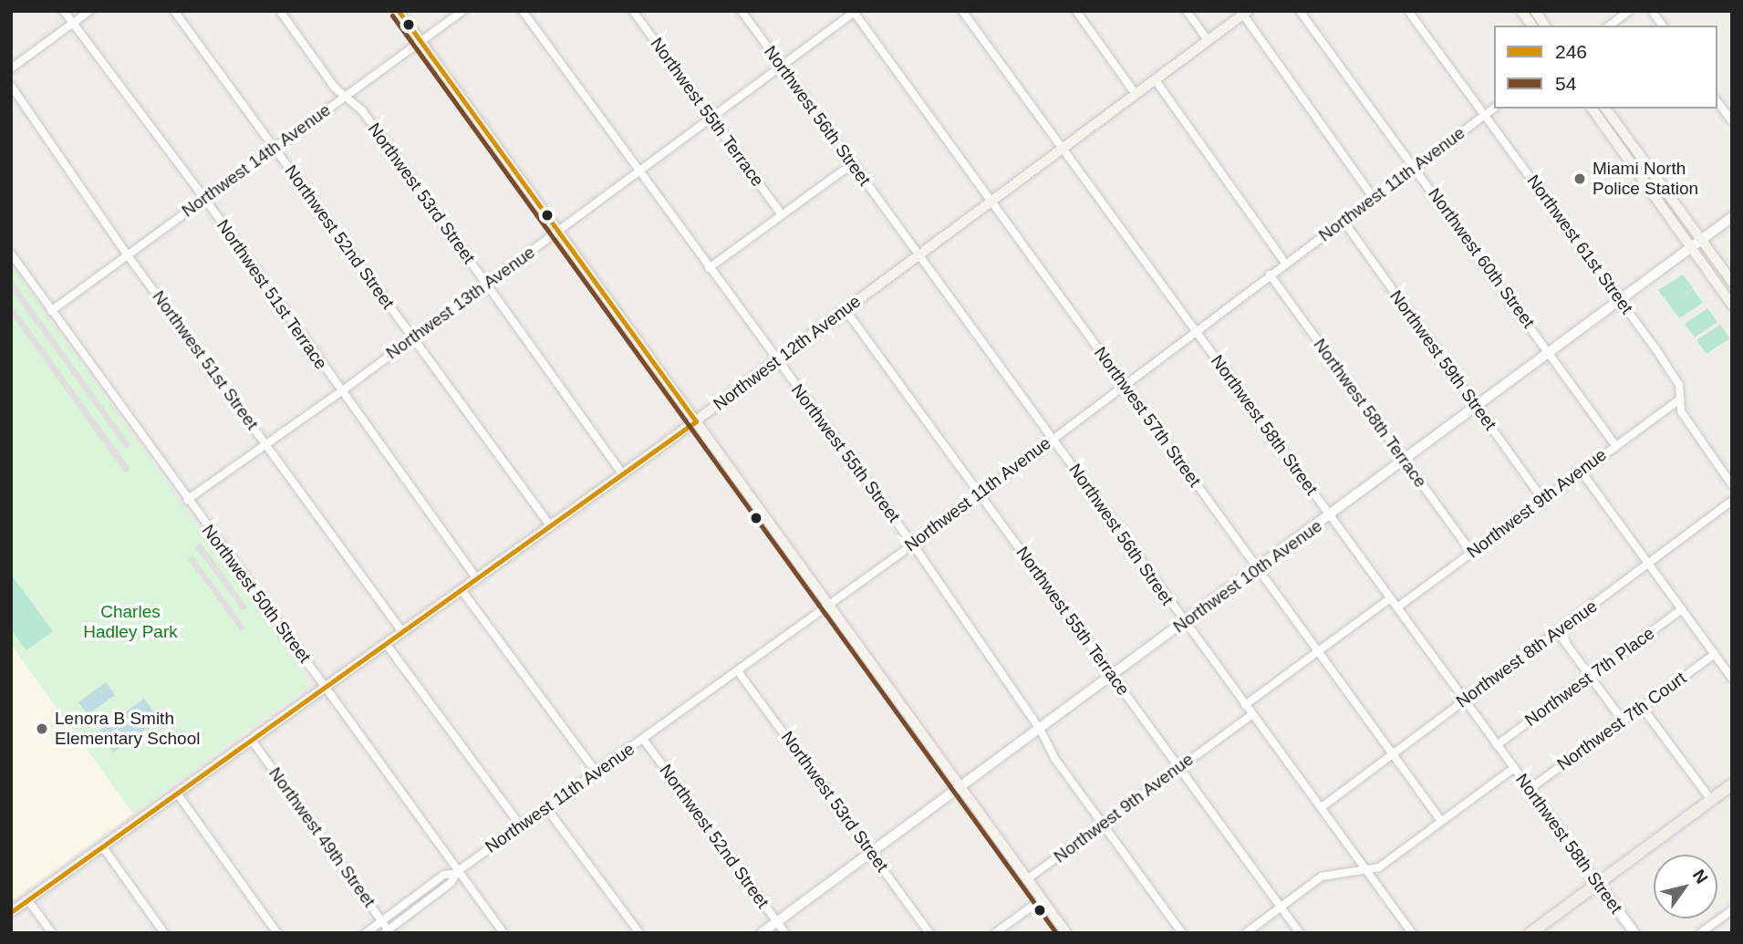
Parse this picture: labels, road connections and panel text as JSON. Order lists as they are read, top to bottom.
{
  "streets": {
    "main road": ["Northwest 12th Avenue"],
    "street": [
      "Northwest 55th Terrace",
      "Northwest 56th Street",
      "Northwest 14th Avenue",
      "Northwest 11th Avenue",
      "Northwest 53rd Street",
      "Northwest 52nd Street",
      "Northwest 61st Street",
      "Northwest 60th Street",
      "Northwest 51st Terrace",
      "Northwest 13th Avenue",
      "Northwest 51st Street",
      "Northwest 59th Street",
      "Northwest 58th Terrace",
      "Northwest 57th Street",
      "Northwest 58th Street",
      "Northwest 55th Street",
      "Northwest 9th Avenue",
      "Northwest 10th Avenue",
      "Northwest 50th Street",
      "Northwest 8th Avenue",
      "Northwest 7th Place",
      "Northwest 7th Court",
      "Northwest 49th Street"
    ]
  },
  "crossings": [
    ["Northwest 55th Terrace", "Northwest 11th Avenue"],
    ["Northwest 55th Terrace", "Northwest 13th Avenue"],
    ["Northwest 55th Terrace", "Northwest 12th Avenue"],
    ["Northwest 55th Terrace", "Northwest 9th Avenue"],
    ["Northwest 55th Terrace", "Northwest 10th Avenue"],
    ["Northwest 56th Street", "Northwest 11th Avenue"],
    ["Northwest 56th Street", "Northwest 13th Avenue"],
    ["Northwest 56th Street", "Northwest 12th Avenue"],
    ["Northwest 56th Street", "Northwest 9th Avenue"],
    ["Northwest 56th Street", "Northwest 10th Avenue"],
    ["Northwest 56th Street", "Northwest 8th Avenue"],
    ["Northwest 14th Avenue", "Northwest 53rd Street"],
    ["Northwest 14th Avenue", "Northwest 52nd Street"],
    ["Northwest 14th Avenue", "Northwest 51st Terrace"],
    ["Northwest 14th Avenue", "Northwest 51st Street"],
    ["Northwest 14th Avenue", "Northwest 50th Street"],
    ["Northwest 11th Avenue", "Northwest 53rd Street"],
    ["Northwest 11th Avenue", "Northwest 52nd Street"],
    ["Northwest 11th Avenue", "Northwest 61st Street"],
    ["Northwest 11th Avenue", "Northwest 60th Street"],
    ["Northwest 11th Avenue", "Northwest 59th Street"],
    ["Northwest 11th Avenue", "Northwest 58th Terrace"],
    ["Northwest 11th Avenue", "Northwest 57th Street"],
    ["Northwest 11th Avenue", "Northwest 58th Street"],
    ["Northwest 11th Avenue", "Northwest 55th Street"],
    ["Northwest 11th Avenue", "Northwest 50th Street"],
    ["Northwest 11th Avenue", "Northwest 49th Street"],
    ["Northwest 53rd Street", "Northwest 13th Avenue"],
    ["Northwest 53rd Street", "Northwest 12th Avenue"],
    ["Northwest 53rd Street", "Northwest 10th Avenue"],
    ["Northwest 52nd Street", "Northwest 13th Avenue"],
    ["Northwest 52nd Street", "Northwest 12th Avenue"],
    ["Northwest 52nd Street", "Northwest 10th Avenue"],
    ["Northwest 61st Street", "Northwest 9th Avenue"],
    ["Northwest 61st Street", "Northwest 10th Avenue"],
    ["Northwest 60th Street", "Northwest 9th Avenue"],
    ["Northwest 60th Street", "Northwest 10th Avenue"],
    ["Northwest 51st Terrace", "Northwest 13th Avenue"],
    ["Northwest 51st Terrace", "Northwest 12th Avenue"],
    ["Northwest 13th Avenue", "Northwest 51st Street"],
    ["Northwest 13th Avenue", "Northwest 57th Street"],
    ["Northwest 13th Avenue", "Northwest 55th Street"],
    ["Northwest 13th Avenue", "Northwest 50th Street"],
    ["Northwest 12th Avenue", "Northwest 51st Street"],
    ["Northwest 12th Avenue", "Northwest 57th Street"],
    ["Northwest 12th Avenue", "Northwest 58th Street"],
    ["Northwest 12th Avenue", "Northwest 55th Street"],
    ["Northwest 12th Avenue", "Northwest 50th Street"],
    ["Northwest 12th Avenue", "Northwest 49th Street"],
    ["Northwest 59th Street", "Northwest 9th Avenue"],
    ["Northwest 59th Street", "Northwest 10th Avenue"],
    ["Northwest 58th Terrace", "Northwest 9th Avenue"],
    ["Northwest 58th Terrace", "Northwest 10th Avenue"],
    ["Northwest 57th Street", "Northwest 10th Avenue"],
    ["Northwest 57th Street", "Northwest 8th Avenue"],
    ["Northwest 58th Street", "Northwest 9th Avenue"],
    ["Northwest 58th Street", "Northwest 10th Avenue"],
    ["Northwest 58th Street", "Northwest 8th Avenue"],
    ["Northwest 58th Street", "Northwest 7th Place"],
    ["Northwest 58th Street", "Northwest 7th Court"],
    ["Northwest 55th Street", "Northwest 9th Avenue"],
    ["Northwest 55th Street", "Northwest 10th Avenue"]
  ],
  "parks": ["Charles Hadley Park"],
  "places": ["Miami North Police Station", "Lenora B Smith Elementary School"],
  "lines": ["transit line 246", "transit line 54"],
  "legend": ["246", "54"],
  "north": "top right"
}
